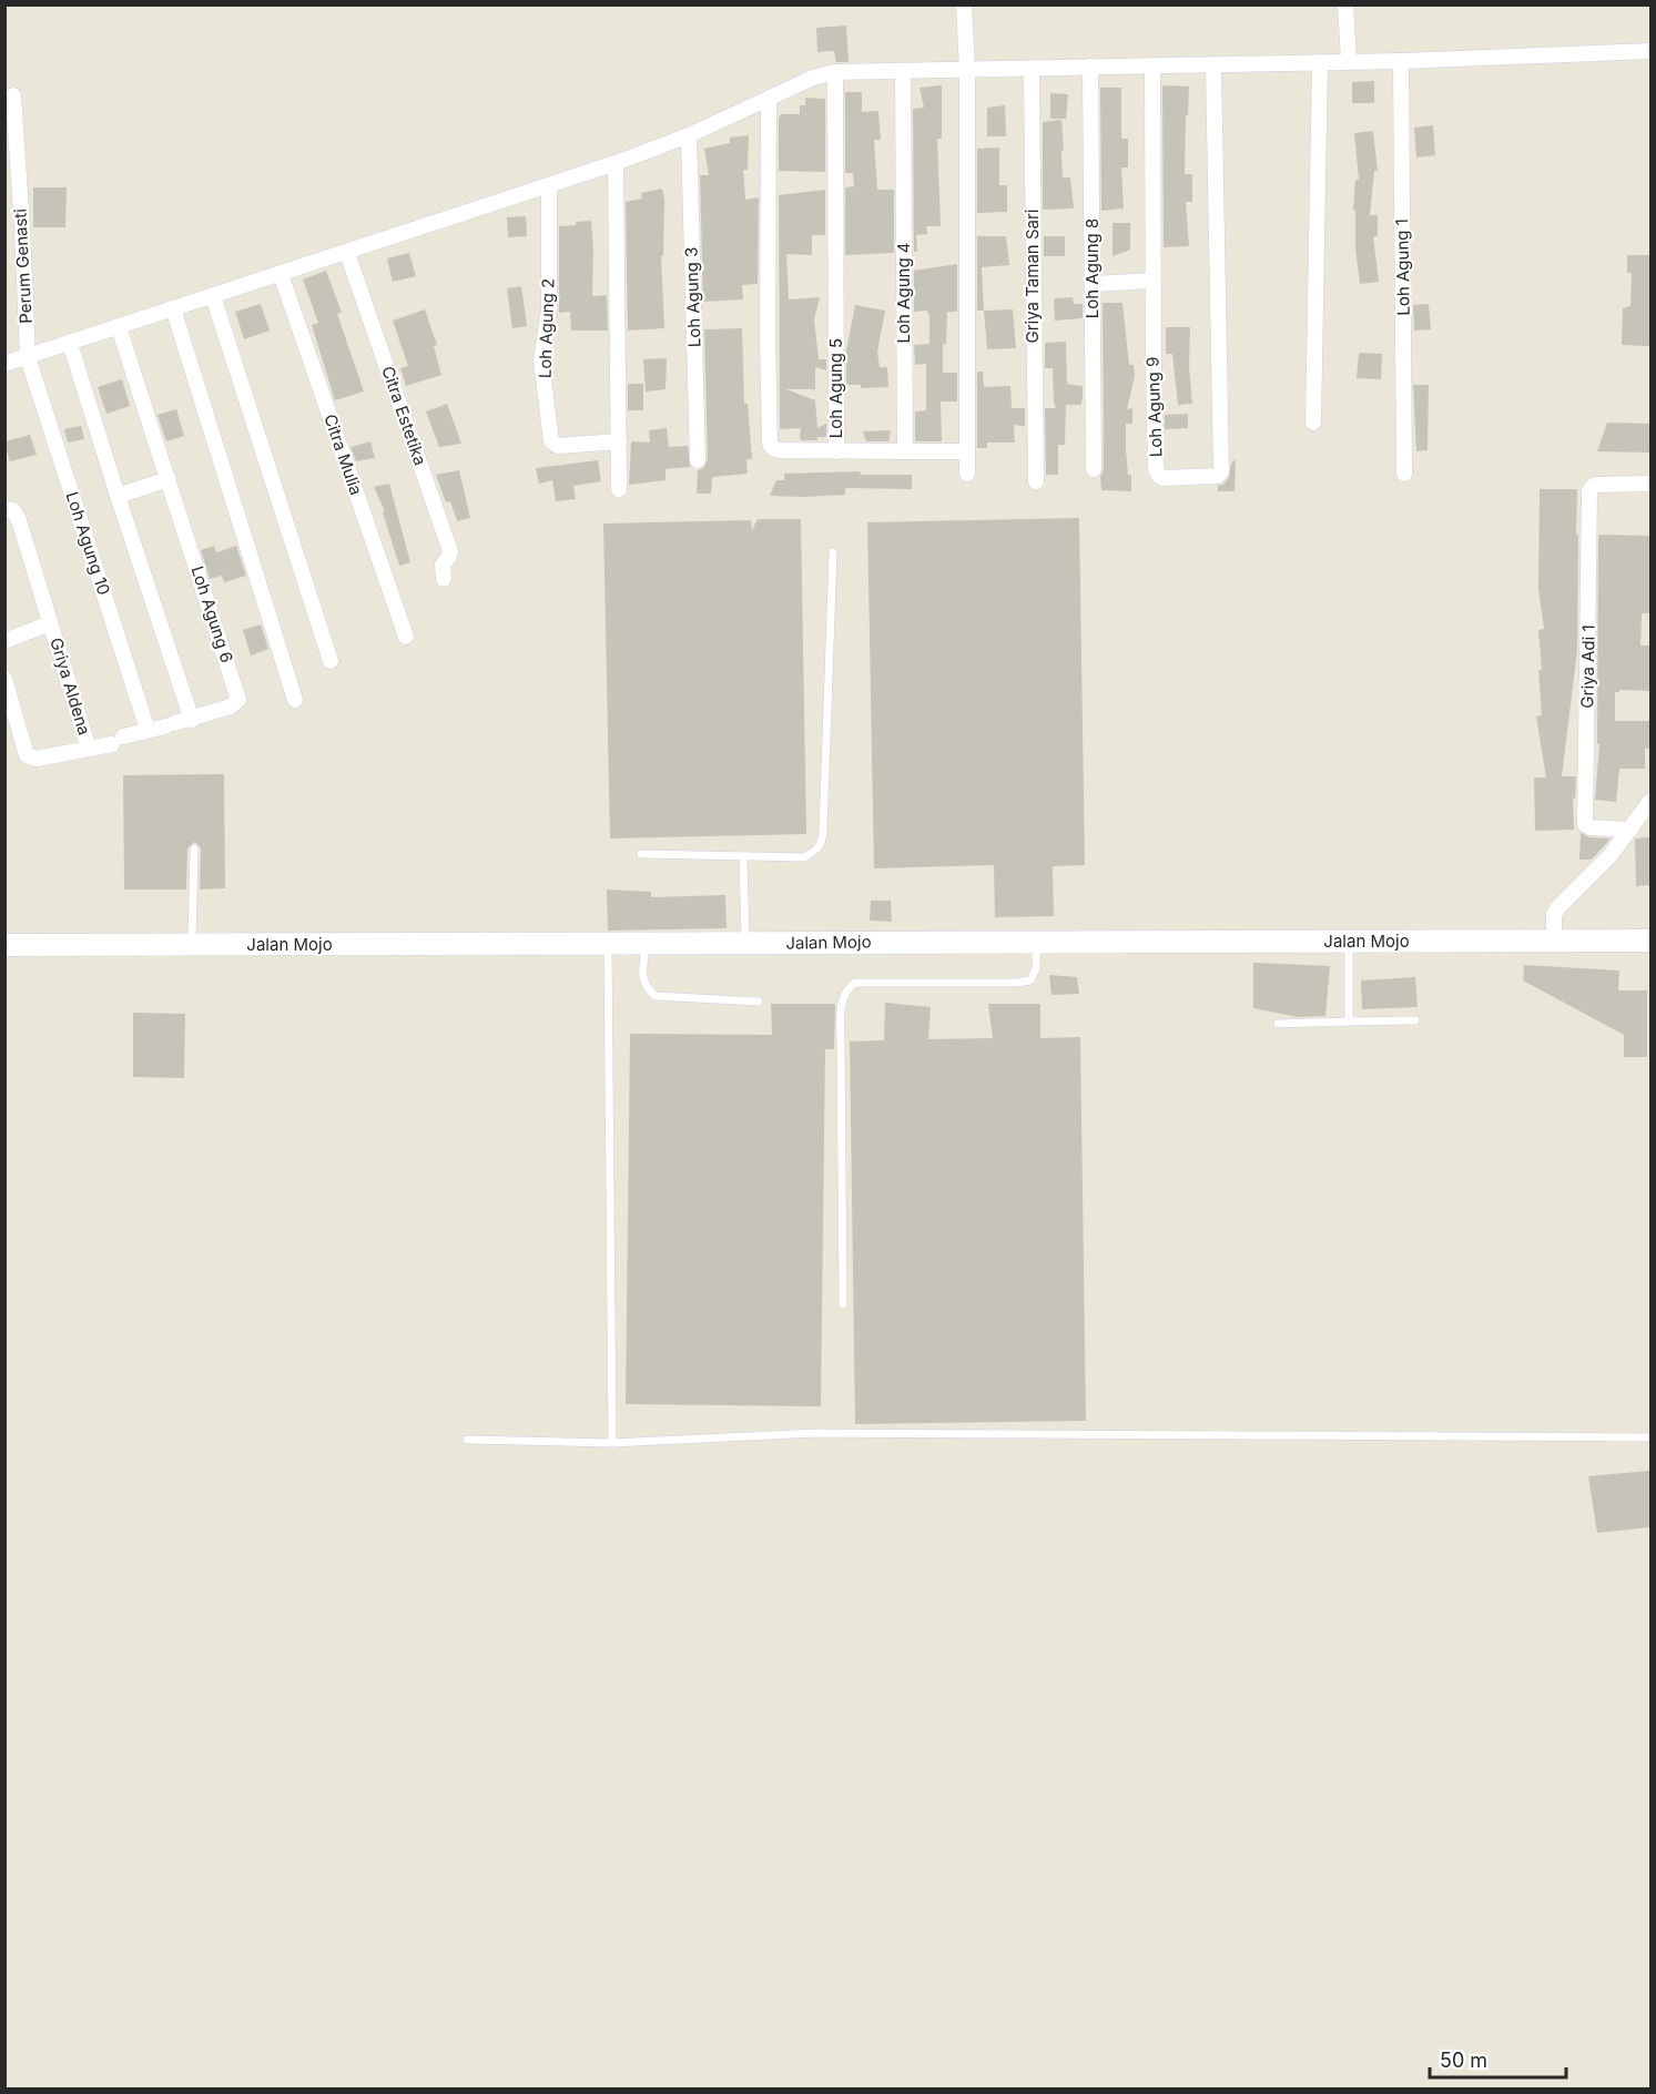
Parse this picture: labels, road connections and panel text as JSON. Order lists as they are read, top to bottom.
{
  "streets": {
    "street": [
      "Perum Genasti",
      "Loh Agung 1",
      "Loh Agung 8",
      "Griya Taman Sari",
      "Loh Agung 4",
      "Loh Agung 3",
      "Loh Agung 2",
      "Loh Agung 5",
      "Loh Agung 9",
      "Citra Estetika",
      "Citra Mulia",
      "Loh Agung 10",
      "Loh Agung 6",
      "Griya Adi 1",
      "Griya Aldena",
      "Jalan Mojo"
    ]
  },
  "crossings": [
    ["Perum Genasti", "Loh Agung 10"],
    ["Loh Agung 10", "Loh Agung 6"],
    ["Loh Agung 10", "Griya Aldena"],
    ["Loh Agung 6", "Griya Aldena"]
  ],
  "scale_bar": "50 m"
}
